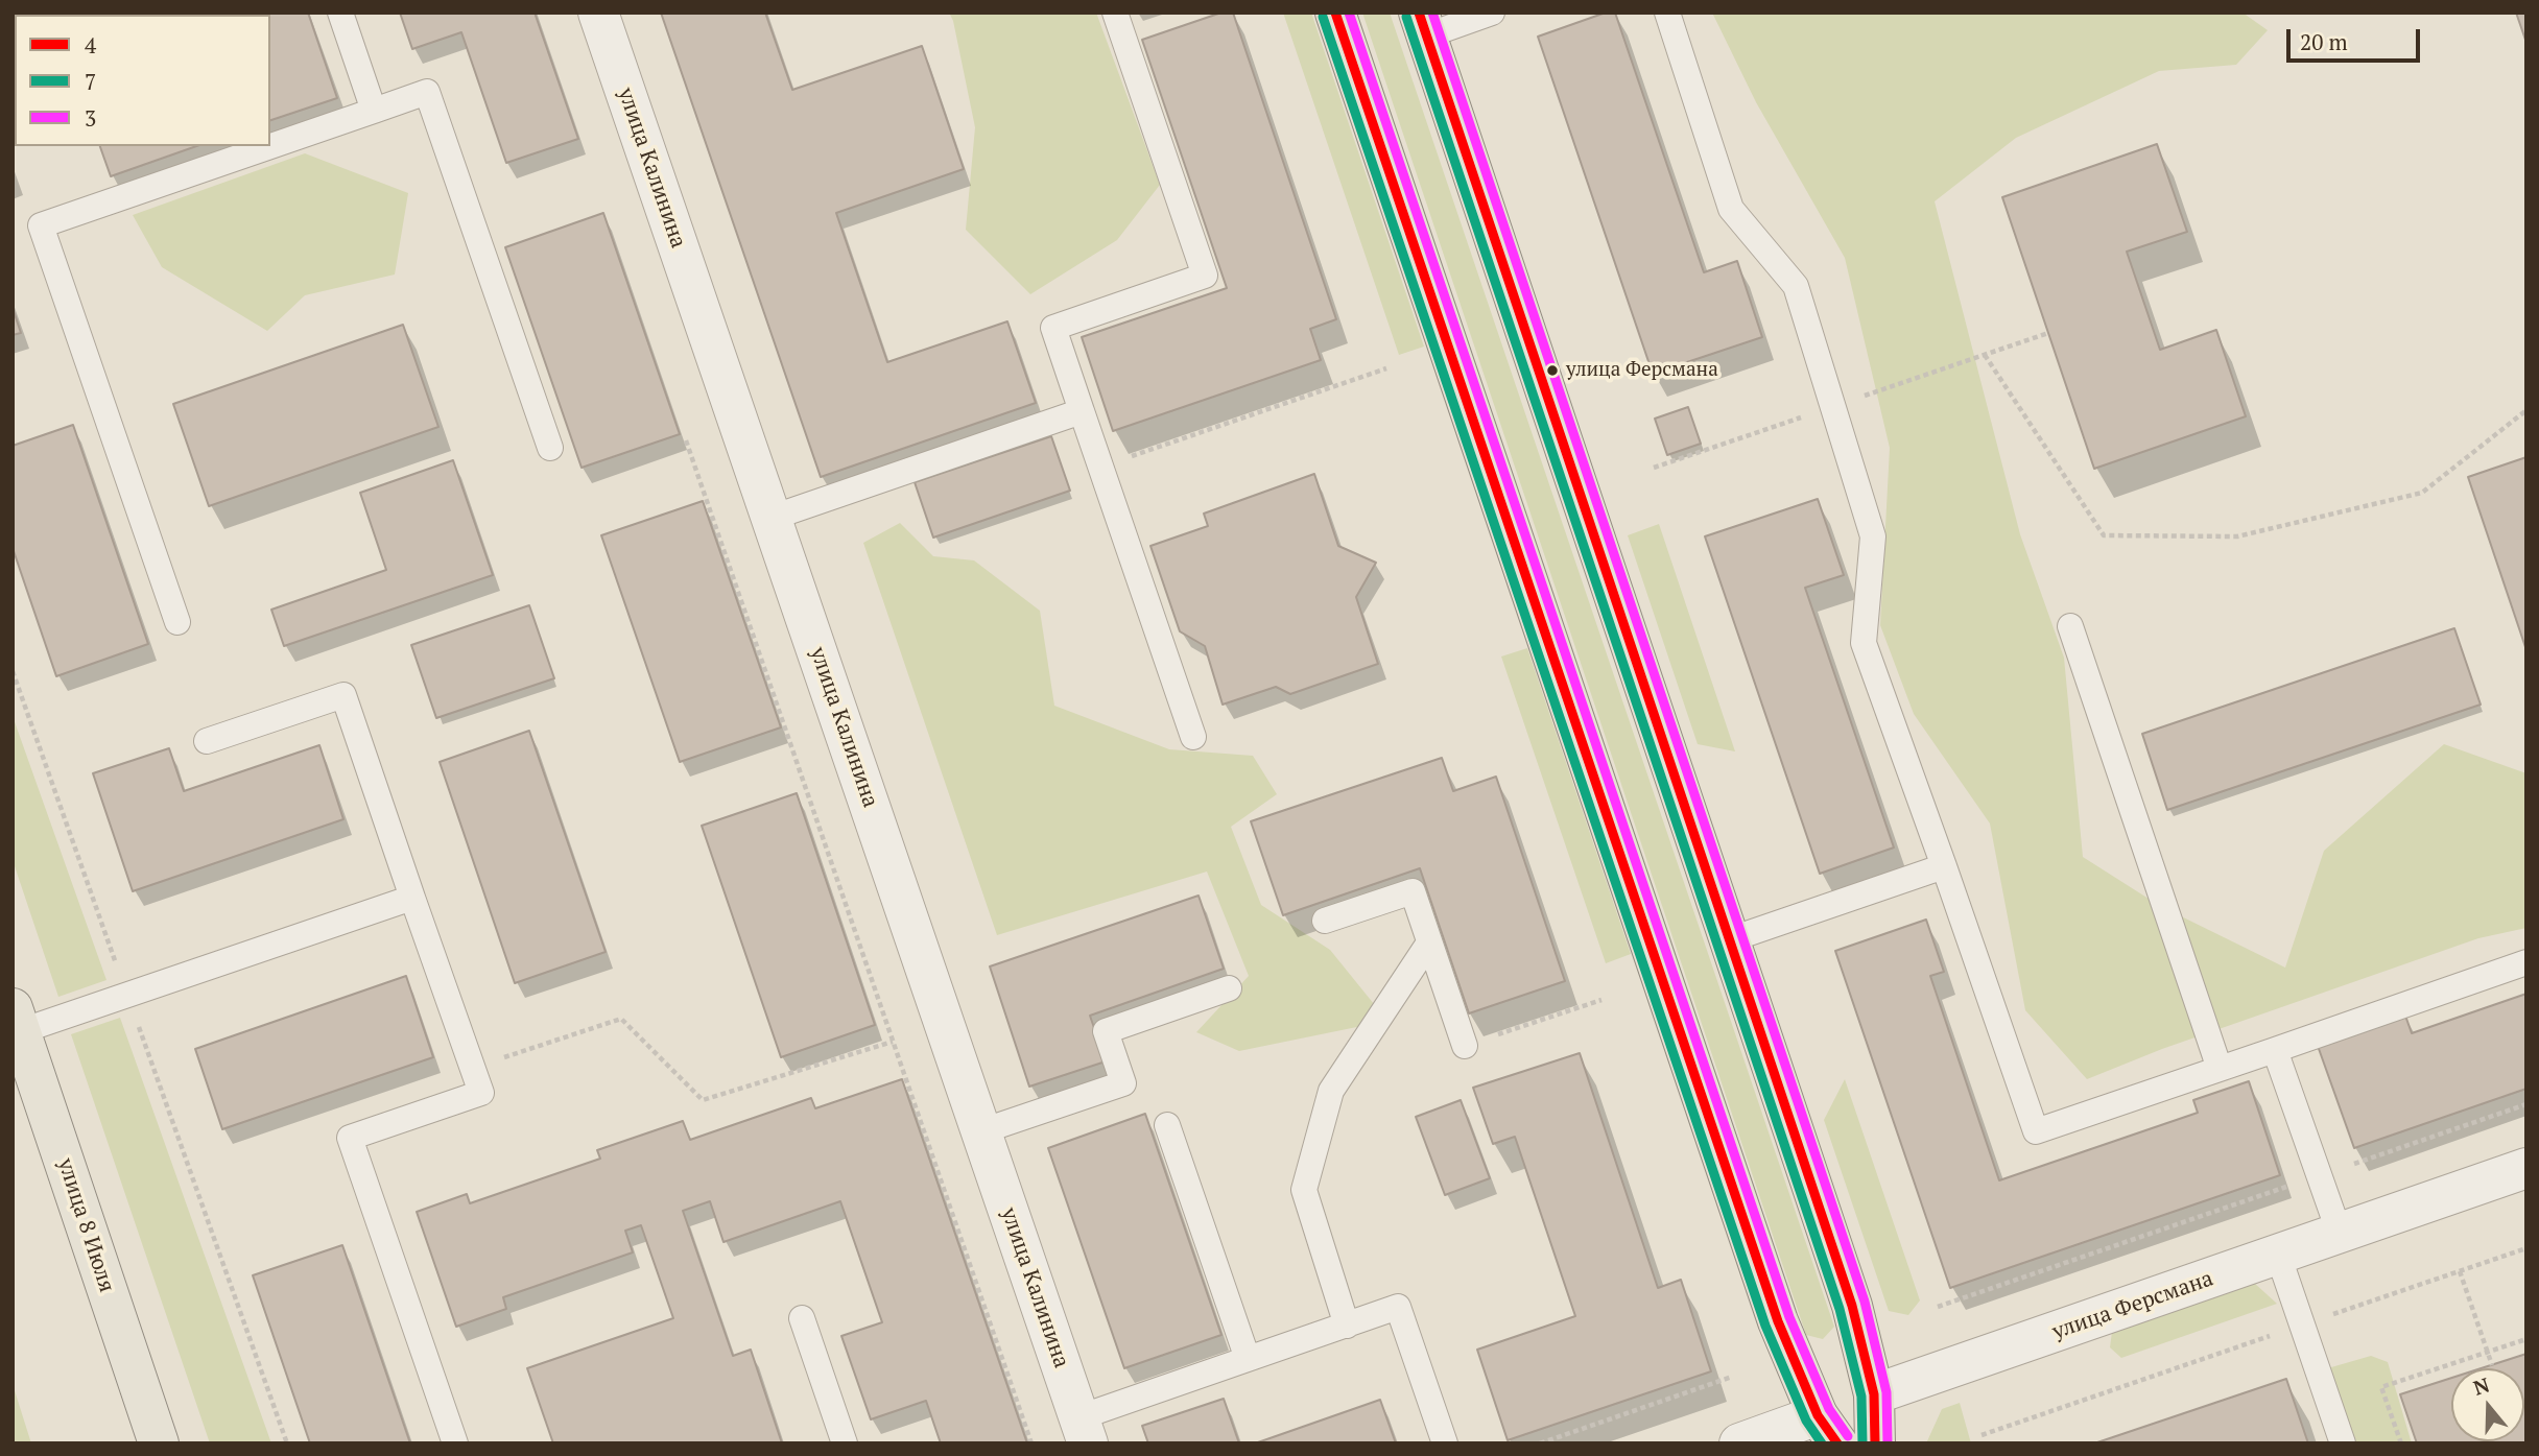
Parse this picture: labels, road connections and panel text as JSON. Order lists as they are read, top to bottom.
{
  "streets": {
    "main road": ["улица 8 Июля", "улица Ферсмана"],
    "street": ["улица Калинина"]
  },
  "places": ["улица Ферсмана"],
  "lines": ["transit line 4", "transit line 3", "transit line 7"],
  "legend": ["4", "7", "3"],
  "scale_bar": "20 m",
  "north": "top"
}
